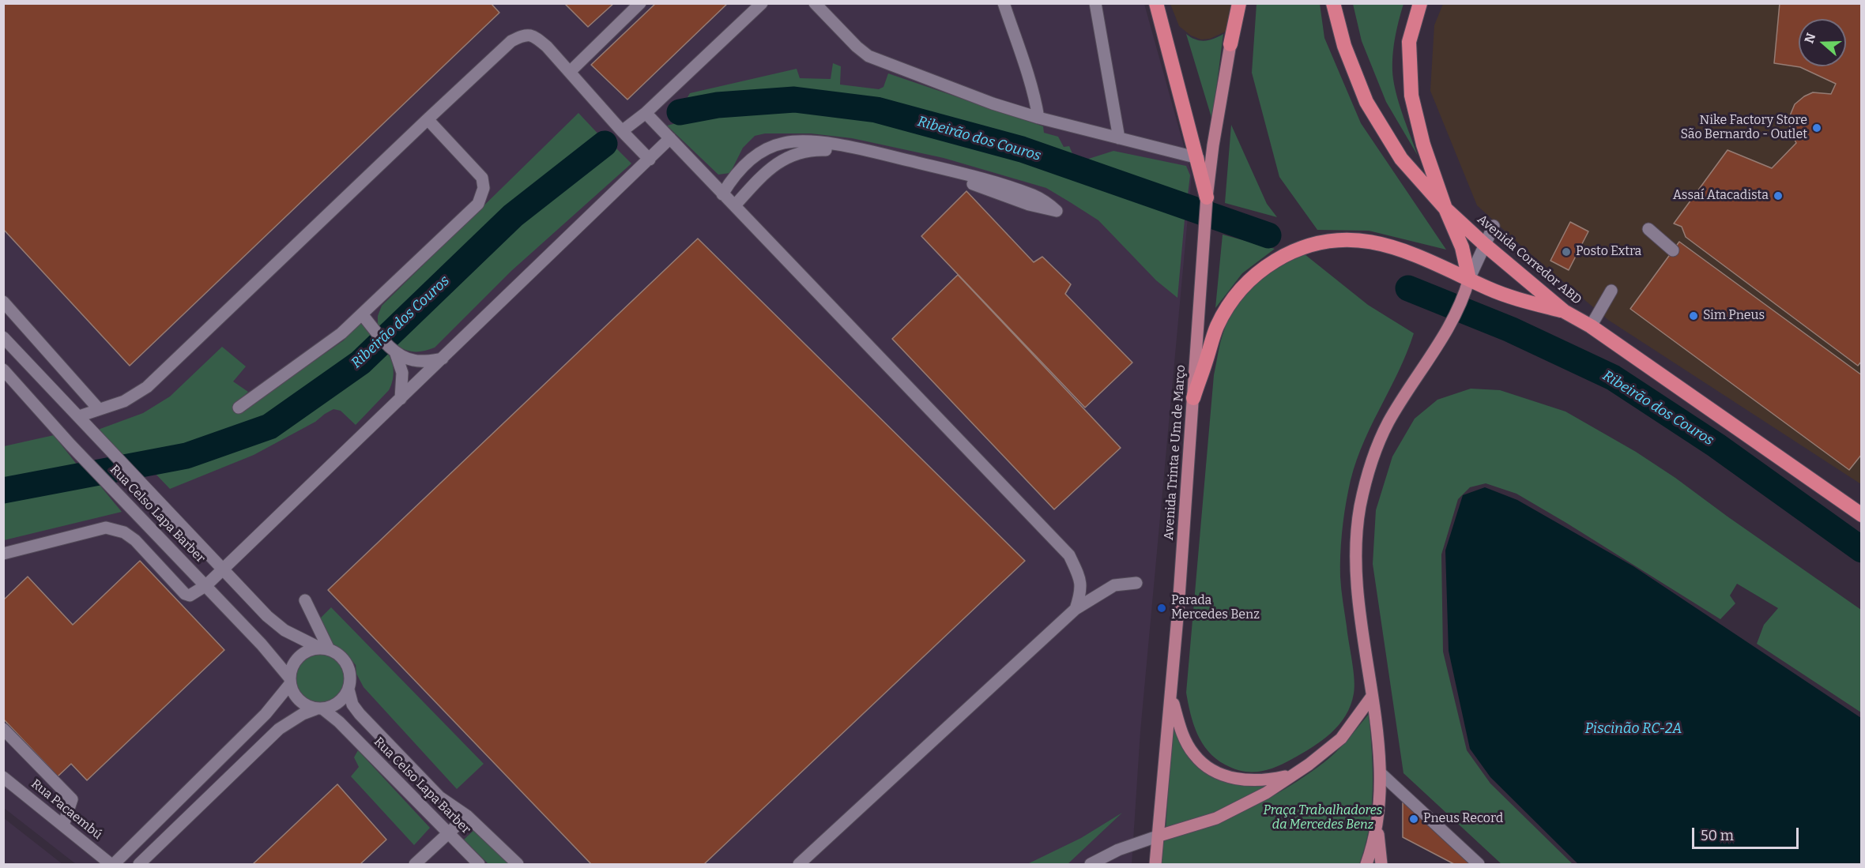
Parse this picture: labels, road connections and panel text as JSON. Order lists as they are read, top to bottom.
{
  "streets": {
    "highway": ["Avenida Corredor ABD"],
    "main road": ["Avenida Trinta e Um de Março"],
    "street": ["Rua Celso Lapa Barber", "Rua Pacaembú"]
  },
  "water": ["Ribeirão dos Couros", "Piscinão RC-2A"],
  "parks": ["Praça Trabalhadores da Mercedes Benz"],
  "places": [
    "Nike Factory Store São Bernardo - Outlet",
    "Assaí Atacadista",
    "Posto Extra",
    "Sim Pneus",
    "Parada Mercedes Benz",
    "Pneus Record"
  ],
  "scale_bar": "50 m",
  "north": "left"
}
